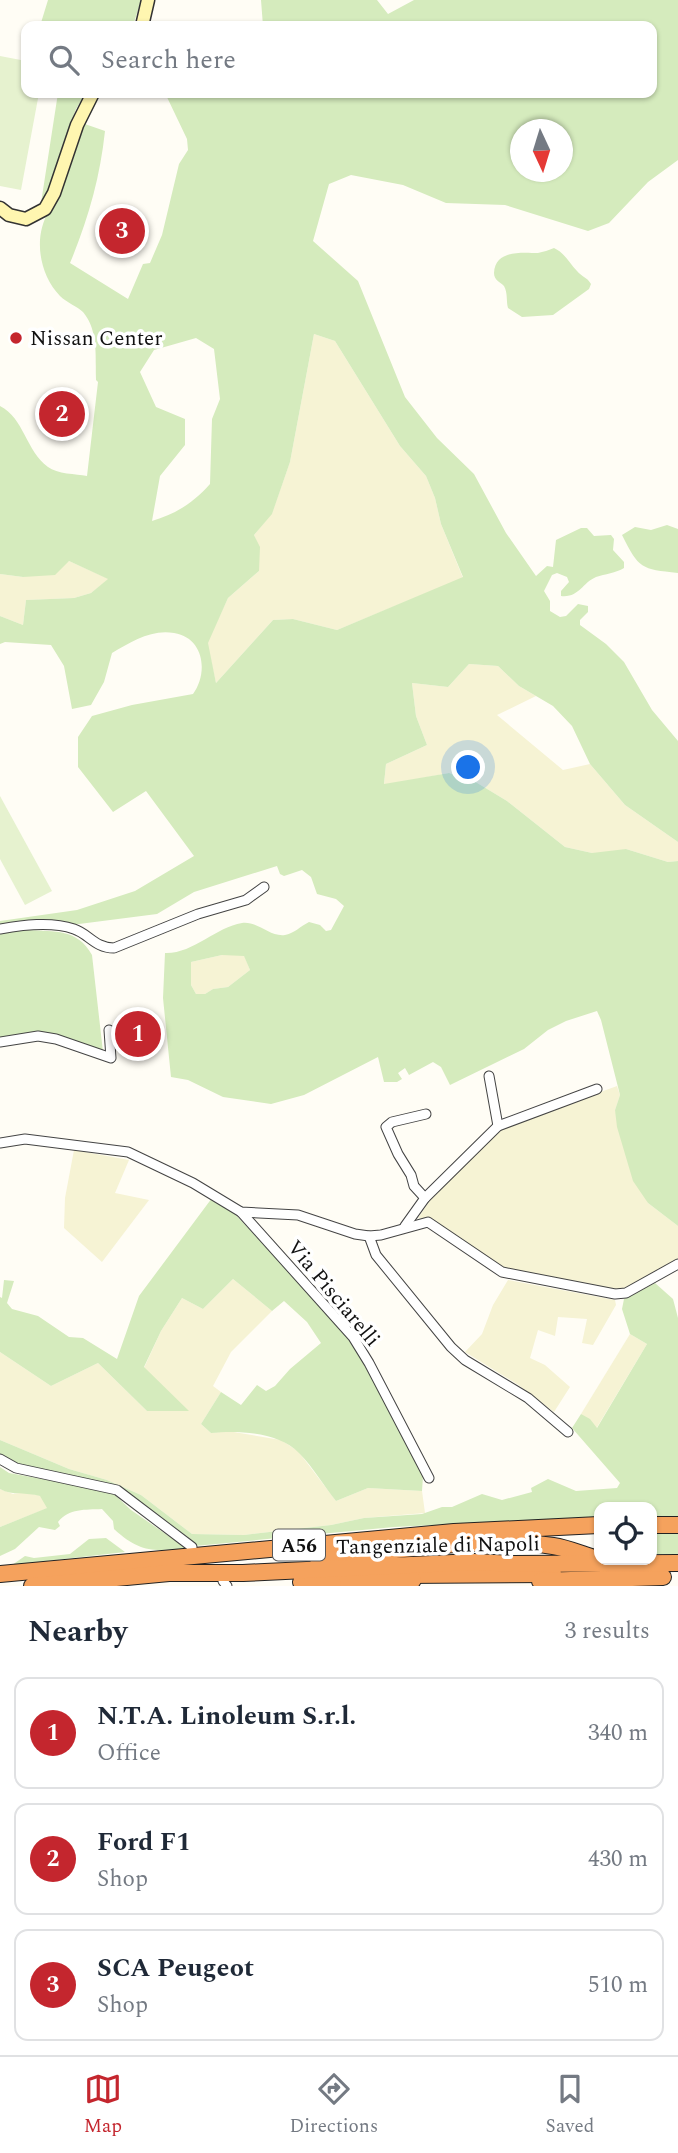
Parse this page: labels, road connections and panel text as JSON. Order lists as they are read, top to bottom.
{
  "streets": {
    "highway": ["A56", "Tangenziale di Napoli"],
    "street": ["Via Pisciarelli"]
  },
  "places": ["Nissan Center"],
  "north": "bottom",
  "page": {
    "search": "Search here",
    "pins": ["3", "2", "1"],
    "heading": ["Nearby", "3 results"],
    "list": [
      {
        "mark": "1",
        "name": "N.T.A. Linoleum S.r.l.",
        "note": "Office",
        "value": "340 m"
      },
      {
        "mark": "2",
        "name": "Ford F1",
        "note": "Shop",
        "value": "430 m"
      },
      {
        "mark": "3",
        "name": "SCA Peugeot",
        "note": "Shop",
        "value": "510 m"
      }
    ],
    "nav": ["Map", "Directions", "Saved"]
  }
}
